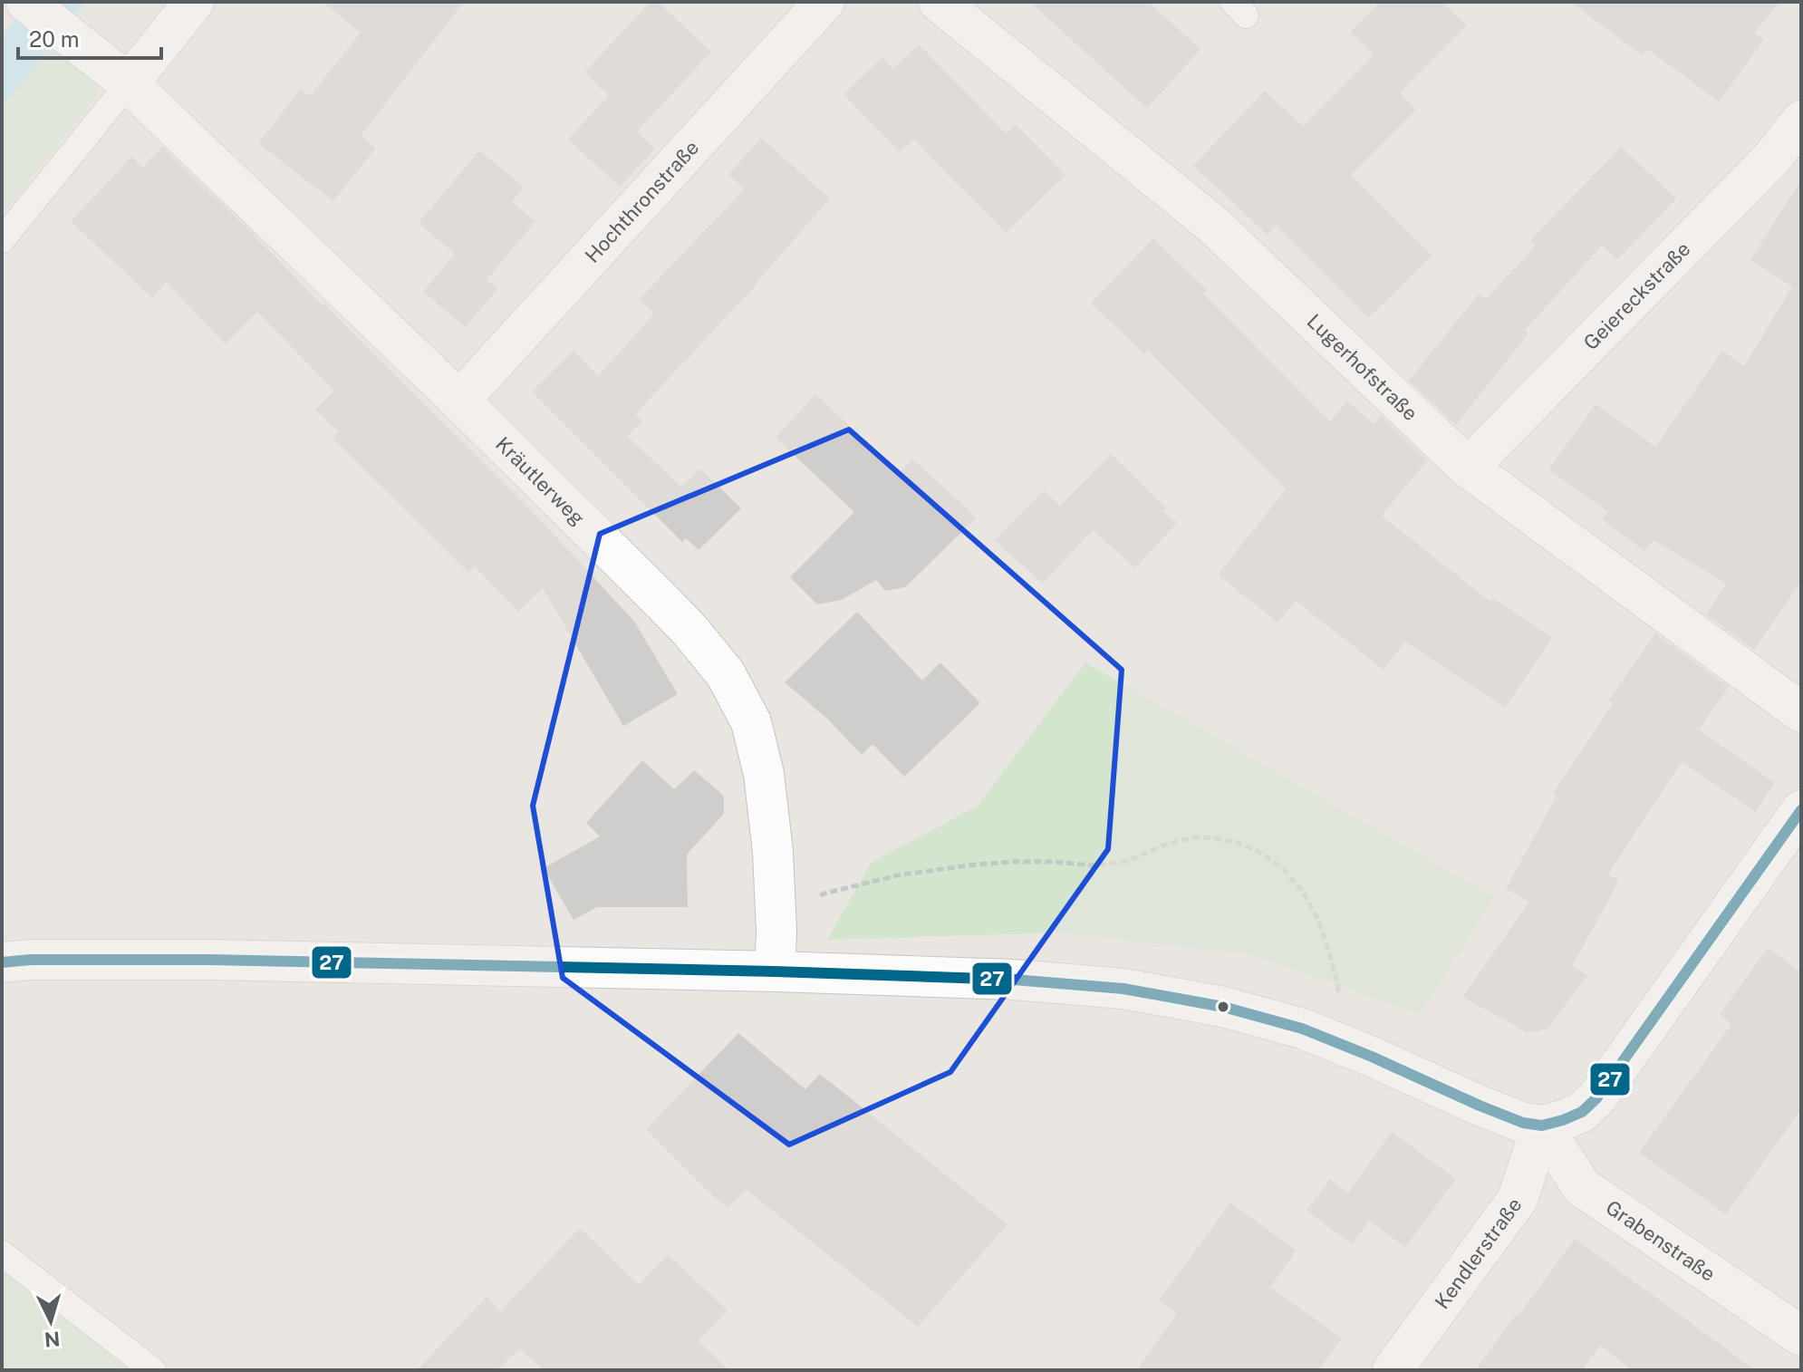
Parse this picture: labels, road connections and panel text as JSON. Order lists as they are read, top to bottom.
{
  "streets": {
    "street": [
      "Hochthronstraße",
      "Geiereckstraße",
      "Lugerhofstraße",
      "Kräutlerweg",
      "Grabenstraße",
      "Kendlerstraße"
    ]
  },
  "crossings": [
    ["Hochthronstraße", "Kräutlerweg"],
    ["Geiereckstraße", "Lugerhofstraße"],
    ["Grabenstraße", "Kendlerstraße"]
  ],
  "lines": ["transit line 27"],
  "scale_bar": "20 m",
  "north": "bottom"
}
